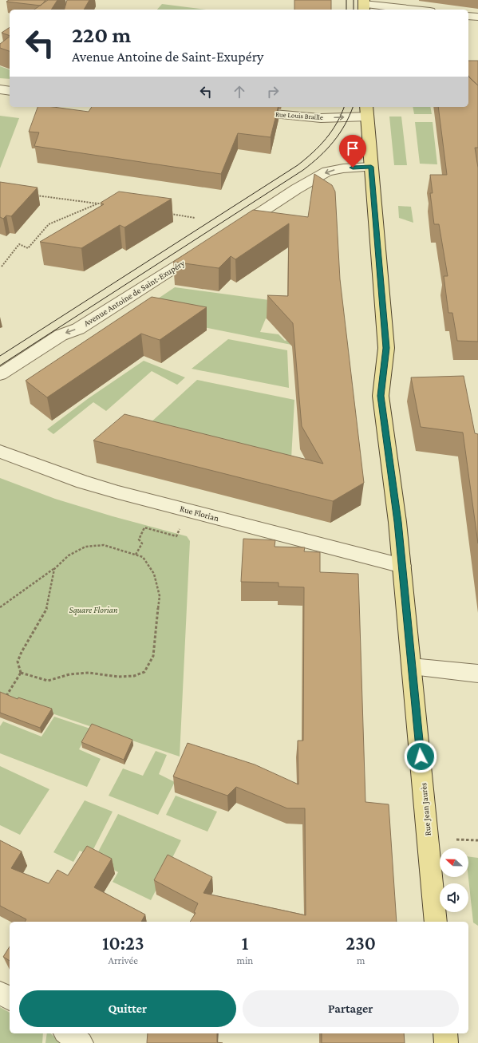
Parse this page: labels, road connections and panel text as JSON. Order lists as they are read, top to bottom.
{
  "streets": {
    "main road": ["Rue Jean Jaurès"],
    "street": ["Rue Louis Braille", "Avenue Antoine de Saint-Exupéry", "Rue Florian"]
  },
  "crossings": [
    ["Rue Louis Braille", "Rue Jean Jaurès"],
    ["Rue Florian", "Rue Jean Jaurès"]
  ],
  "one_way": ["Rue Louis Braille", "Avenue Antoine de Saint-Exupéry"],
  "parks": ["Square Florian"],
  "north": "left",
  "page": {
    "turn": ["220 m", "Avenue Antoine de Saint-Exupéry"],
    "eta": [
      "10:23",
      "Arrivée",
      "1",
      "min",
      "230",
      "m"
    ],
    "buttons": ["Quitter", "Partager"]
  }
}
